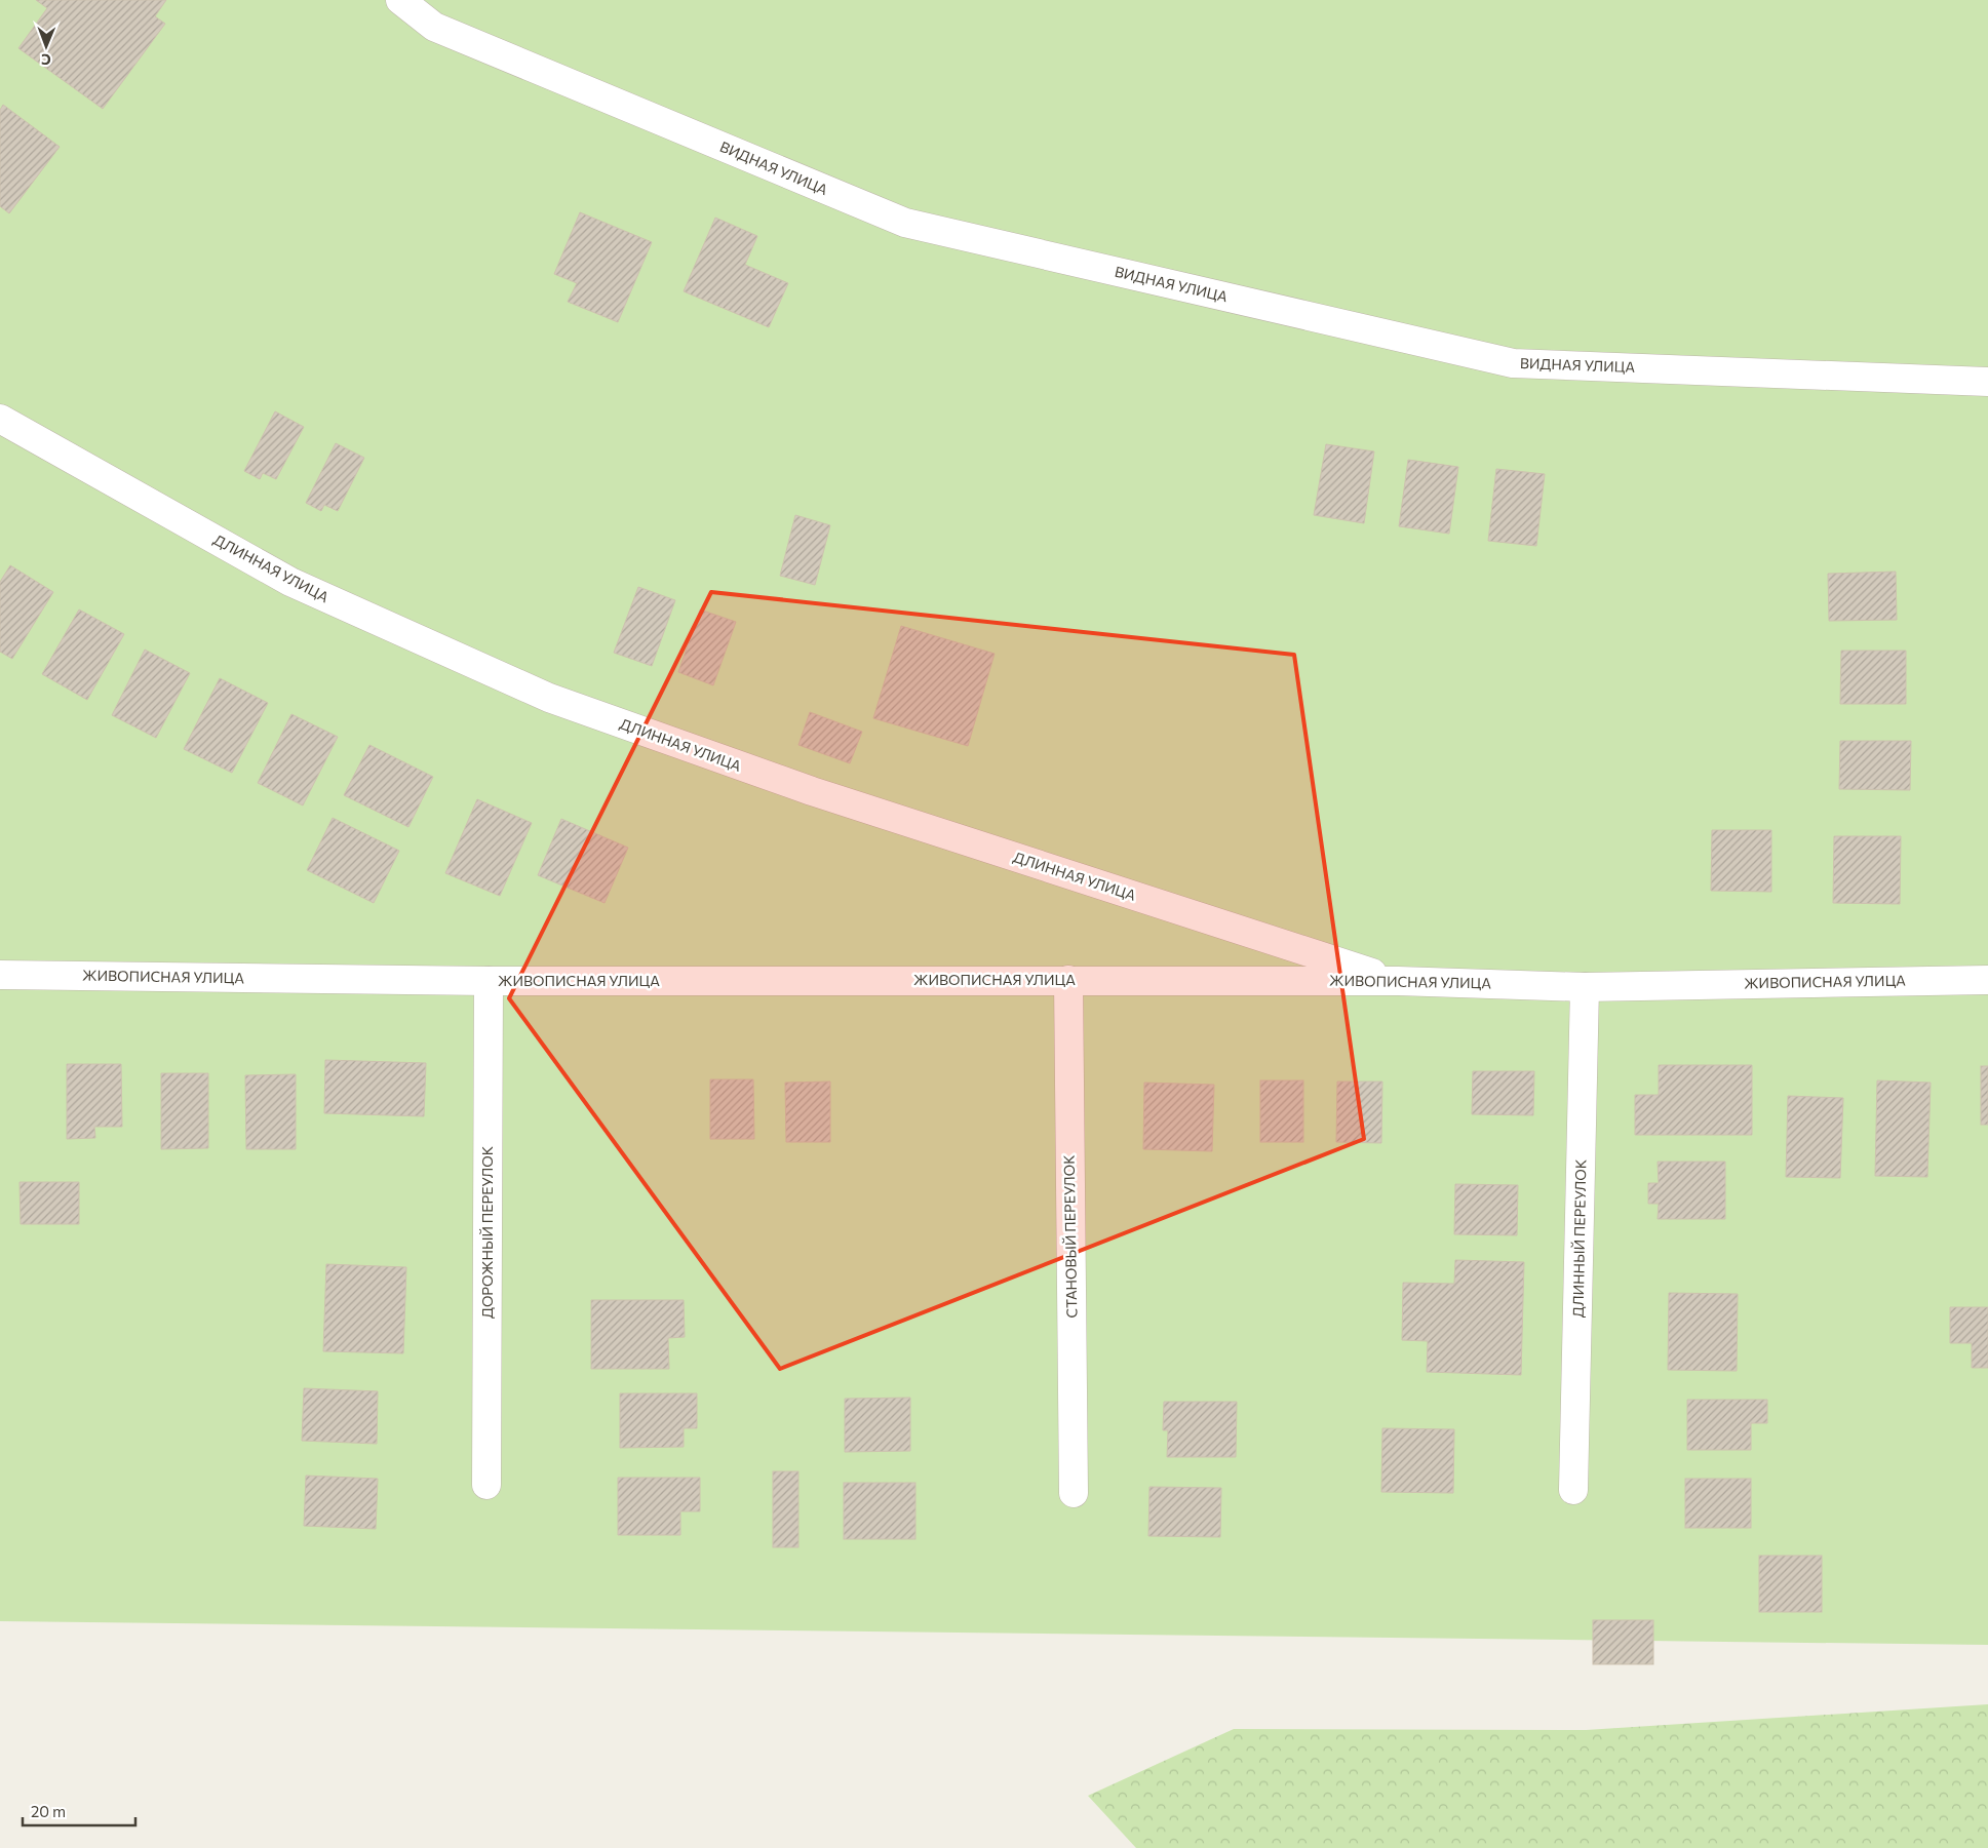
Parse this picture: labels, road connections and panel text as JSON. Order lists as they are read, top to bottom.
{
  "streets": {
    "street": [
      "ВИДНАЯ УЛИЦА",
      "ДЛИННАЯ УЛИЦА",
      "ЖИВОПИСНАЯ УЛИЦА",
      "ДОРОЖНЫЙ ПЕРЕУЛОК",
      "СТАНОВЫЙ ПЕРЕУЛОК",
      "ДЛИННЫЙ ПЕРЕУЛОК"
    ]
  },
  "crossings": [
    ["ДЛИННАЯ УЛИЦА", "ЖИВОПИСНАЯ УЛИЦА"],
    ["ЖИВОПИСНАЯ УЛИЦА", "ДОРОЖНЫЙ ПЕРЕУЛОК"],
    ["ЖИВОПИСНАЯ УЛИЦА", "СТАНОВЫЙ ПЕРЕУЛОК"],
    ["ЖИВОПИСНАЯ УЛИЦА", "ДЛИННЫЙ ПЕРЕУЛОК"]
  ],
  "scale_bar": "20 m",
  "north": "bottom"
}
